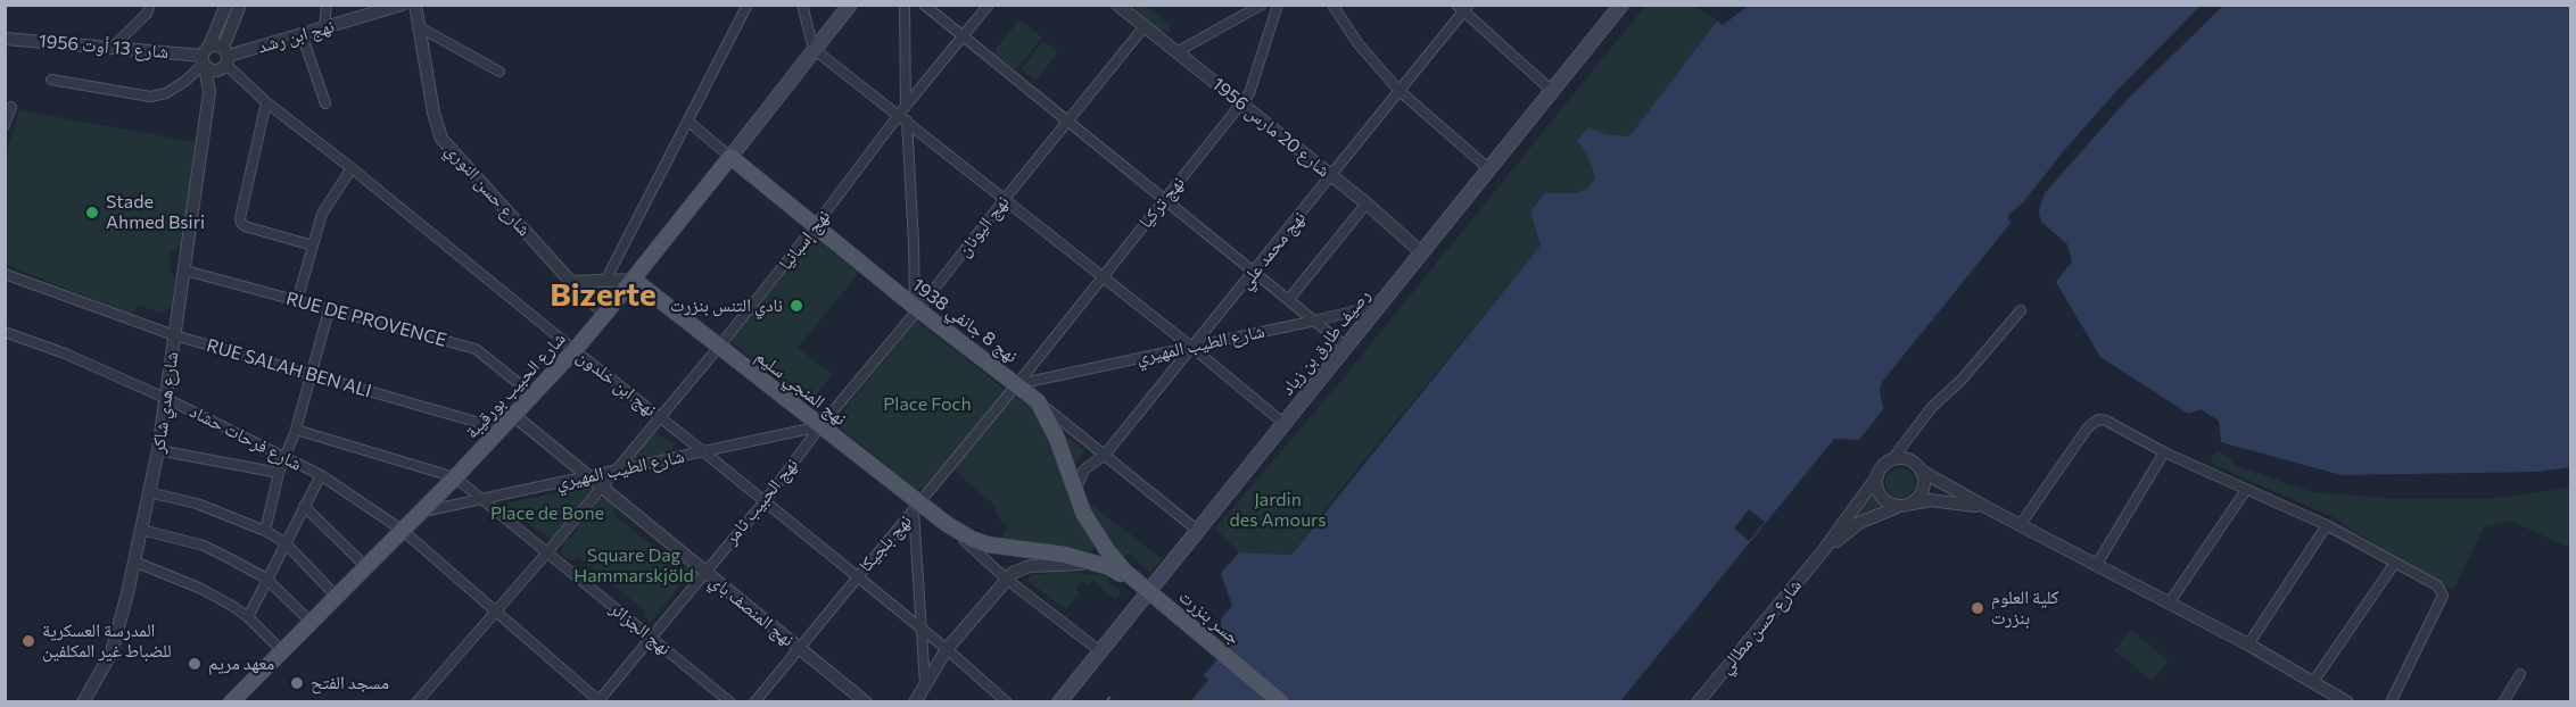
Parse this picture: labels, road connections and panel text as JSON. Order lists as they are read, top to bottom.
{
  "streets": {
    "main road": [
      "نهج 8 جانفي 1938",
      "رصيف طارق بن زياد",
      "شارع الحبيب بورقيبة",
      "نهج المنجي سليم",
      "جسر بنزرت"
    ],
    "street": [
      "نهج ابن رشد",
      "شارع 13 أوت 1956",
      "شارع 20 مارس 1956",
      "شارع حسن النوري",
      "نهج تركيا",
      "نهج اليونان",
      "نهج إسبانيا",
      "نهج محمد علي",
      "RUE DE PROVENCE",
      "شارع الطيب المهيري",
      "RUE SALAH BEN ALI",
      "نهج ابن خلدون",
      "شارع هدي شاكر",
      "شارع فرحات حشاد",
      "نهج الحبيب ثامر",
      "نهج بلجيكا",
      "نهج المنصف باي",
      "شارع حسن مطالي",
      "نهج الجزائر"
    ]
  },
  "crossings": [
    ["نهج ابن رشد", "نهج ابن خلدون"],
    ["شارع 20 مارس 1956", "نهج تركيا"],
    ["شارع 20 مارس 1956", "نهج اليونان"],
    ["شارع 20 مارس 1956", "نهج محمد علي"],
    ["شارع 20 مارس 1956", "رصيف طارق بن زياد"],
    ["شارع حسن النوري", "شارع الحبيب بورقيبة"],
    ["نهج تركيا", "نهج 8 جانفي 1938"],
    ["نهج تركيا", "شارع الطيب المهيري"],
    ["نهج تركيا", "نهج بلجيكا"],
    ["نهج اليونان", "نهج 8 جانفي 1938"],
    ["نهج اليونان", "شارع الطيب المهيري"],
    ["نهج اليونان", "نهج المنجي سليم"],
    ["نهج اليونان", "نهج الحبيب ثامر"],
    ["نهج إسبانيا", "نهج 8 جانفي 1938"],
    ["نهج إسبانيا", "شارع الطيب المهيري"],
    ["نهج إسبانيا", "نهج ابن خلدون"],
    ["نهج إسبانيا", "نهج المنجي سليم"],
    ["نهج إسبانيا", "نهج المنصف باي"],
    ["نهج محمد علي", "نهج 8 جانفي 1938"],
    ["نهج محمد علي", "شارع الطيب المهيري"],
    ["RUE DE PROVENCE", "شارع الحبيب بورقيبة"],
    ["RUE DE PROVENCE", "شارع هدي شاكر"],
    ["نهج 8 جانفي 1938", "شارع الطيب المهيري"],
    ["نهج 8 جانفي 1938", "شارع الحبيب بورقيبة"],
    ["نهج 8 جانفي 1938", "نهج المنجي سليم"],
    ["نهج 8 جانفي 1938", "نهج بلجيكا"],
    ["نهج 8 جانفي 1938", "جسر بنزرت"],
    ["رصيف طارق بن زياد", "شارع الطيب المهيري"],
    ["رصيف طارق بن زياد", "نهج المنجي سليم"],
    ["شارع الطيب المهيري", "نهج ابن خلدون"],
    ["شارع الطيب المهيري", "شارع الحبيب بورقيبة"],
    ["شارع الطيب المهيري", "نهج المنجي سليم"],
    ["شارع الطيب المهيري", "نهج الحبيب ثامر"],
    ["شارع الطيب المهيري", "نهج بلجيكا"],
    ["شارع الطيب المهيري", "نهج المنصف باي"],
    ["شارع الطيب المهيري", "نهج الجزائر"],
    ["RUE SALAH BEN ALI", "شارع الحبيب بورقيبة"],
    ["RUE SALAH BEN ALI", "شارع هدي شاكر"],
    ["نهج ابن خلدون", "شارع الحبيب بورقيبة"],
    ["نهج ابن خلدون", "نهج الحبيب ثامر"],
    ["نهج ابن خلدون", "نهج بلجيكا"],
    ["شارع الحبيب بورقيبة", "نهج المنجي سليم"],
    ["شارع الحبيب بورقيبة", "شارع فرحات حشاد"],
    ["شارع الحبيب بورقيبة", "نهج المنصف باي"],
    ["شارع الحبيب بورقيبة", "نهج الجزائر"],
    ["نهج المنجي سليم", "نهج الحبيب ثامر"],
    ["نهج المنجي سليم", "نهج بلجيكا"],
    ["نهج المنجي سليم", "جسر بنزرت"],
    ["شارع هدي شاكر", "شارع فرحات حشاد"],
    ["شارع فرحات حشاد", "نهج الحبيب ثامر"],
    ["نهج الحبيب ثامر", "نهج المنصف باي"],
    ["نهج الحبيب ثامر", "نهج الجزائر"],
    ["نهج بلجيكا", "نهج المنصف باي"]
  ],
  "districts": ["Bizerte"],
  "parks": [
    "Place Foch",
    "Jardin des Amours",
    "Place de Bone",
    "Square Dag Hammarskjöld"
  ],
  "places": [
    "Stade Ahmed Bsiri",
    "نادي التنس بنزرت",
    "كلية العلوم بنزرت",
    "المدرسة العسكرية للضباط غير المكلفين",
    "معهد مريم",
    "مسجد الفتح"
  ]
}
